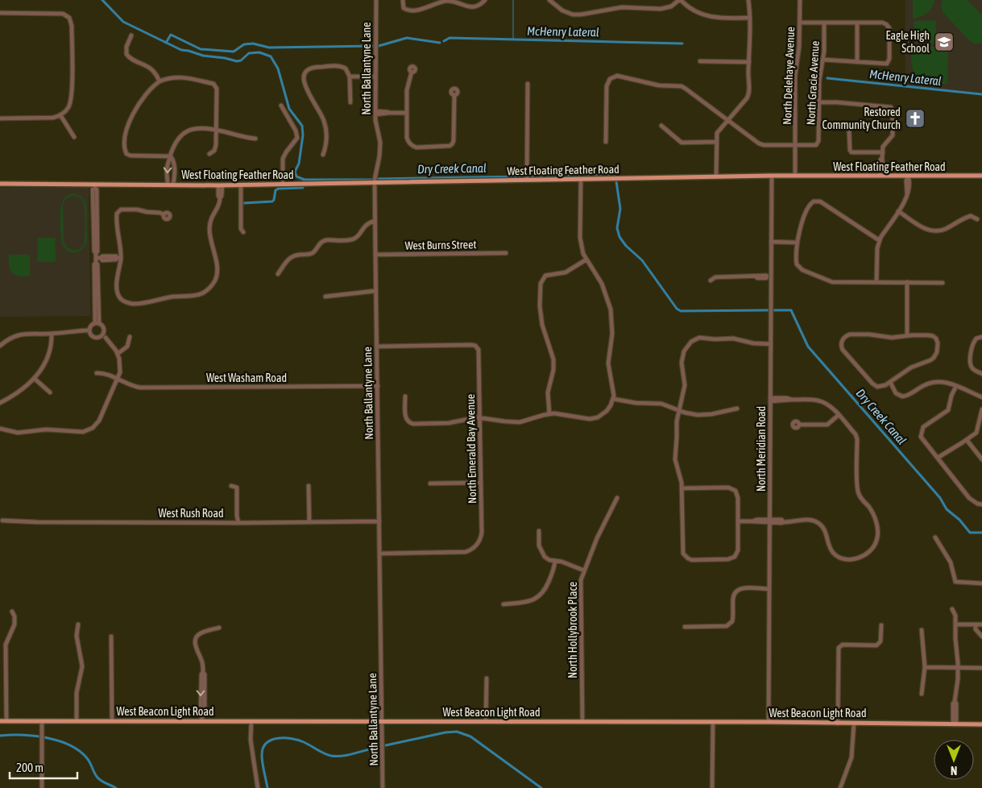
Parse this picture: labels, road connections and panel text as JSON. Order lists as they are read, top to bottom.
{
  "streets": {
    "main road": ["West Floating Feather Road", "West Beacon Light Road"],
    "street": [
      "North Ballantyne Lane",
      "North Delehaye Avenue",
      "North Gracie Avenue",
      "West Burns Street",
      "West Washam Road",
      "North Emerald Bay Avenue",
      "North Meridian Road",
      "West Rush Road",
      "North Hollybrook Place"
    ]
  },
  "crossings": [
    ["North Ballantyne Lane", "West Floating Feather Road"],
    ["North Ballantyne Lane", "West Burns Street"],
    ["North Ballantyne Lane", "West Washam Road"],
    ["North Ballantyne Lane", "North Emerald Bay Avenue"],
    ["North Ballantyne Lane", "West Rush Road"],
    ["North Ballantyne Lane", "West Beacon Light Road"],
    ["North Delehaye Avenue", "North Gracie Avenue"],
    ["North Delehaye Avenue", "West Floating Feather Road"],
    ["West Floating Feather Road", "North Meridian Road"],
    ["North Meridian Road", "West Beacon Light Road"],
    ["North Hollybrook Place", "West Beacon Light Road"]
  ],
  "water": ["McHenry Lateral", "Dry Creek Canal"],
  "places": {
    "school or university": ["Eagle High School"],
    "church": ["Restored Community Church"]
  },
  "scale_bar": "200 m",
  "north": "bottom"
}
